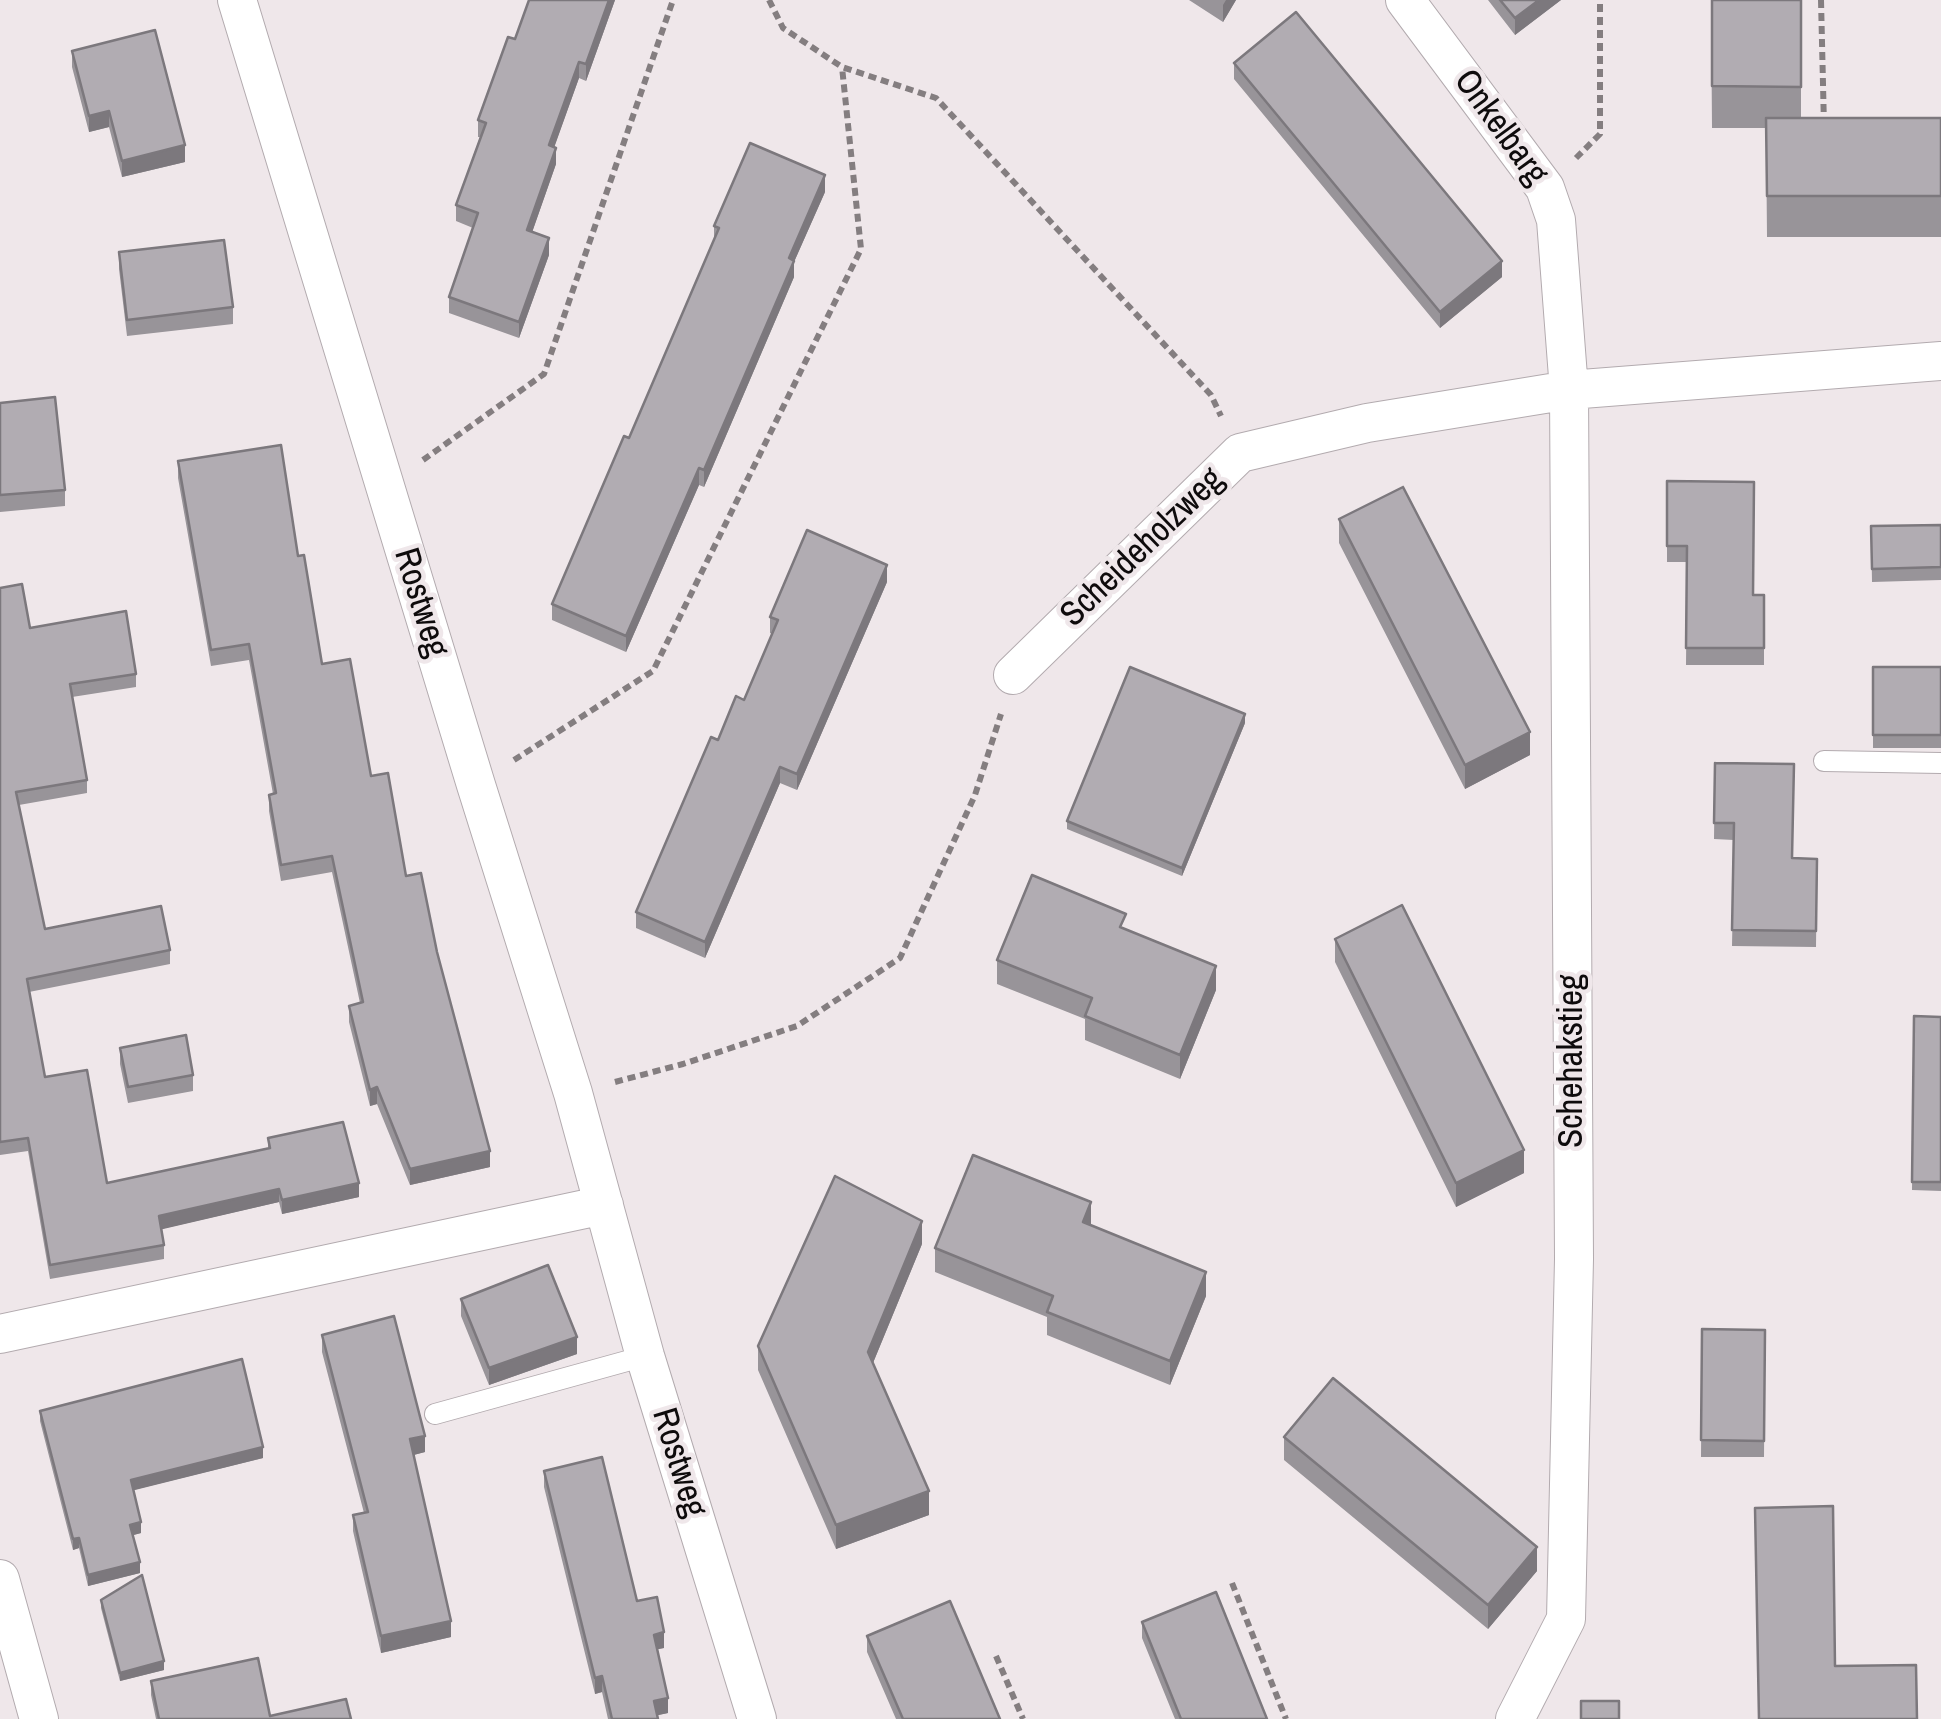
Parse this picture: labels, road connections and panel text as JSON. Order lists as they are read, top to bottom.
{
  "streets": {
    "street": [
      "Onkelbarg",
      "Scheideholzweg",
      "Rostweg",
      "Schehakstieg"
    ]
  },
  "crossings": [
    ["Onkelbarg", "Scheideholzweg"],
    ["Onkelbarg", "Schehakstieg"],
    ["Scheideholzweg", "Schehakstieg"]
  ]
}
